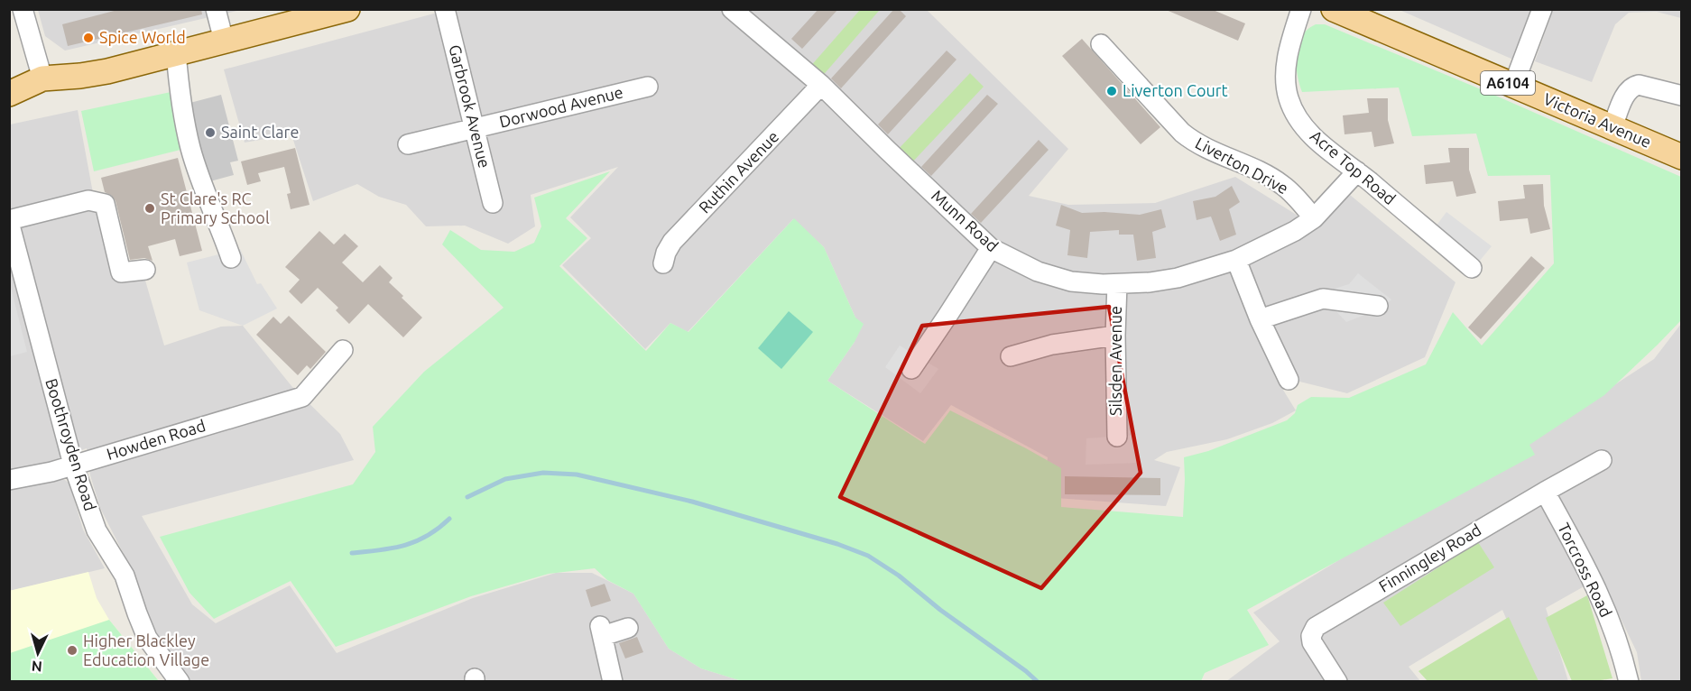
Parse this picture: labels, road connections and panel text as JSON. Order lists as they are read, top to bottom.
{
  "streets": {
    "main road": ["A6104", "Victoria Avenue"],
    "street": [
      "Garbrook Avenue",
      "Dorwood Avenue",
      "Liverton Drive",
      "Acre Top Road",
      "Ruthin Avenue",
      "Munn Road",
      "Silsden Avenue",
      "Howden Road",
      "Boothroyden Road",
      "Finningley Road",
      "Torcross Road"
    ]
  },
  "crossings": [
    ["Garbrook Avenue", "Dorwood Avenue"],
    ["Liverton Drive", "Munn Road"],
    ["Acre Top Road", "Munn Road"],
    ["Ruthin Avenue", "Munn Road"],
    ["Munn Road", "Silsden Avenue"],
    ["Howden Road", "Boothroyden Road"],
    ["Finningley Road", "Torcross Road"]
  ],
  "places": [
    "Spice World",
    "Liverton Court",
    "Saint Clare",
    "St Clare's RC Primary School",
    "Higher Blackley Education Village"
  ],
  "north": "bottom"
}
